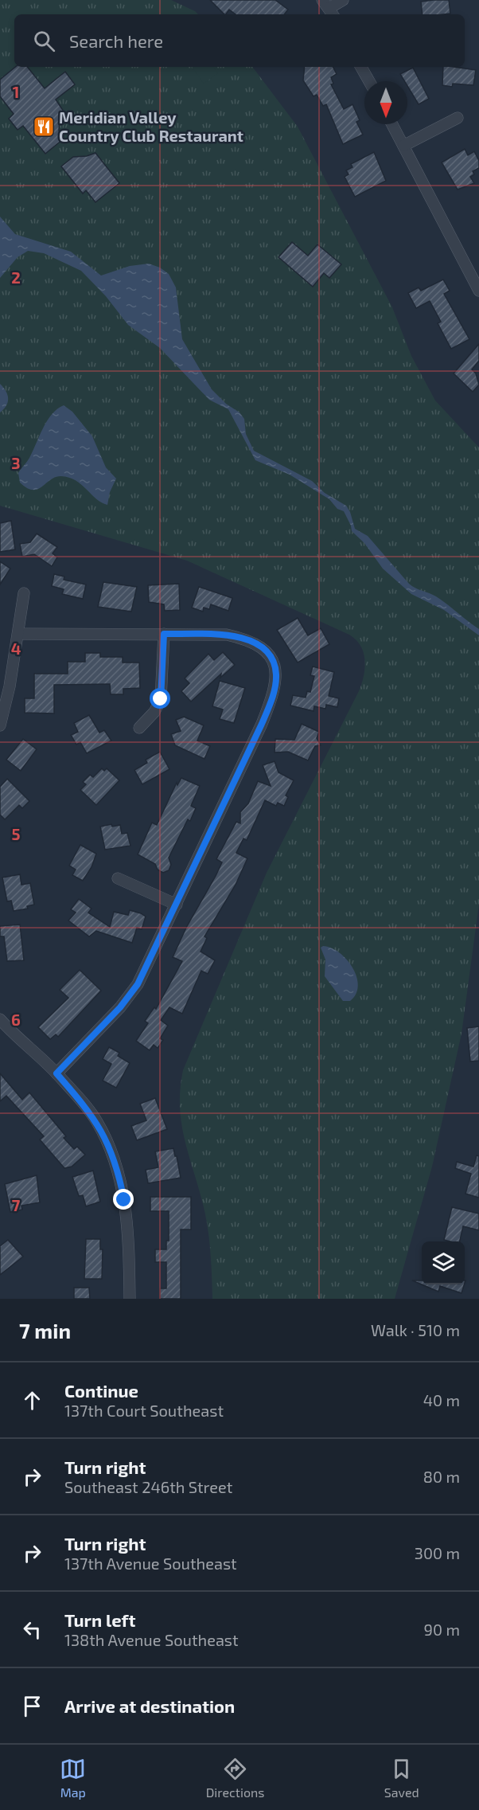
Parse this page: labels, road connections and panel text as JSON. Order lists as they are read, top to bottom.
{
  "places": {
    "restaurant": ["Meridian Valley Country Club Restaurant"]
  },
  "north": "bottom",
  "page": {
    "search": "Search here",
    "heading": ["7 min", "Walk · 510 m"],
    "list": [
      ["Continue", "137th Court Southeast", "40 m"],
      ["Turn right", "Southeast 246th Street", "80 m"],
      ["Turn right", "137th Avenue Southeast", "300 m"],
      ["Turn left", "138th Avenue Southeast", "90 m"],
      "Arrive at destination"
    ],
    "nav": ["Map", "Directions", "Saved"]
  },
  "grid": {
    "rows": [
      "1",
      "2",
      "3",
      "4",
      "5",
      "6",
      "7"
    ]
  }
}
